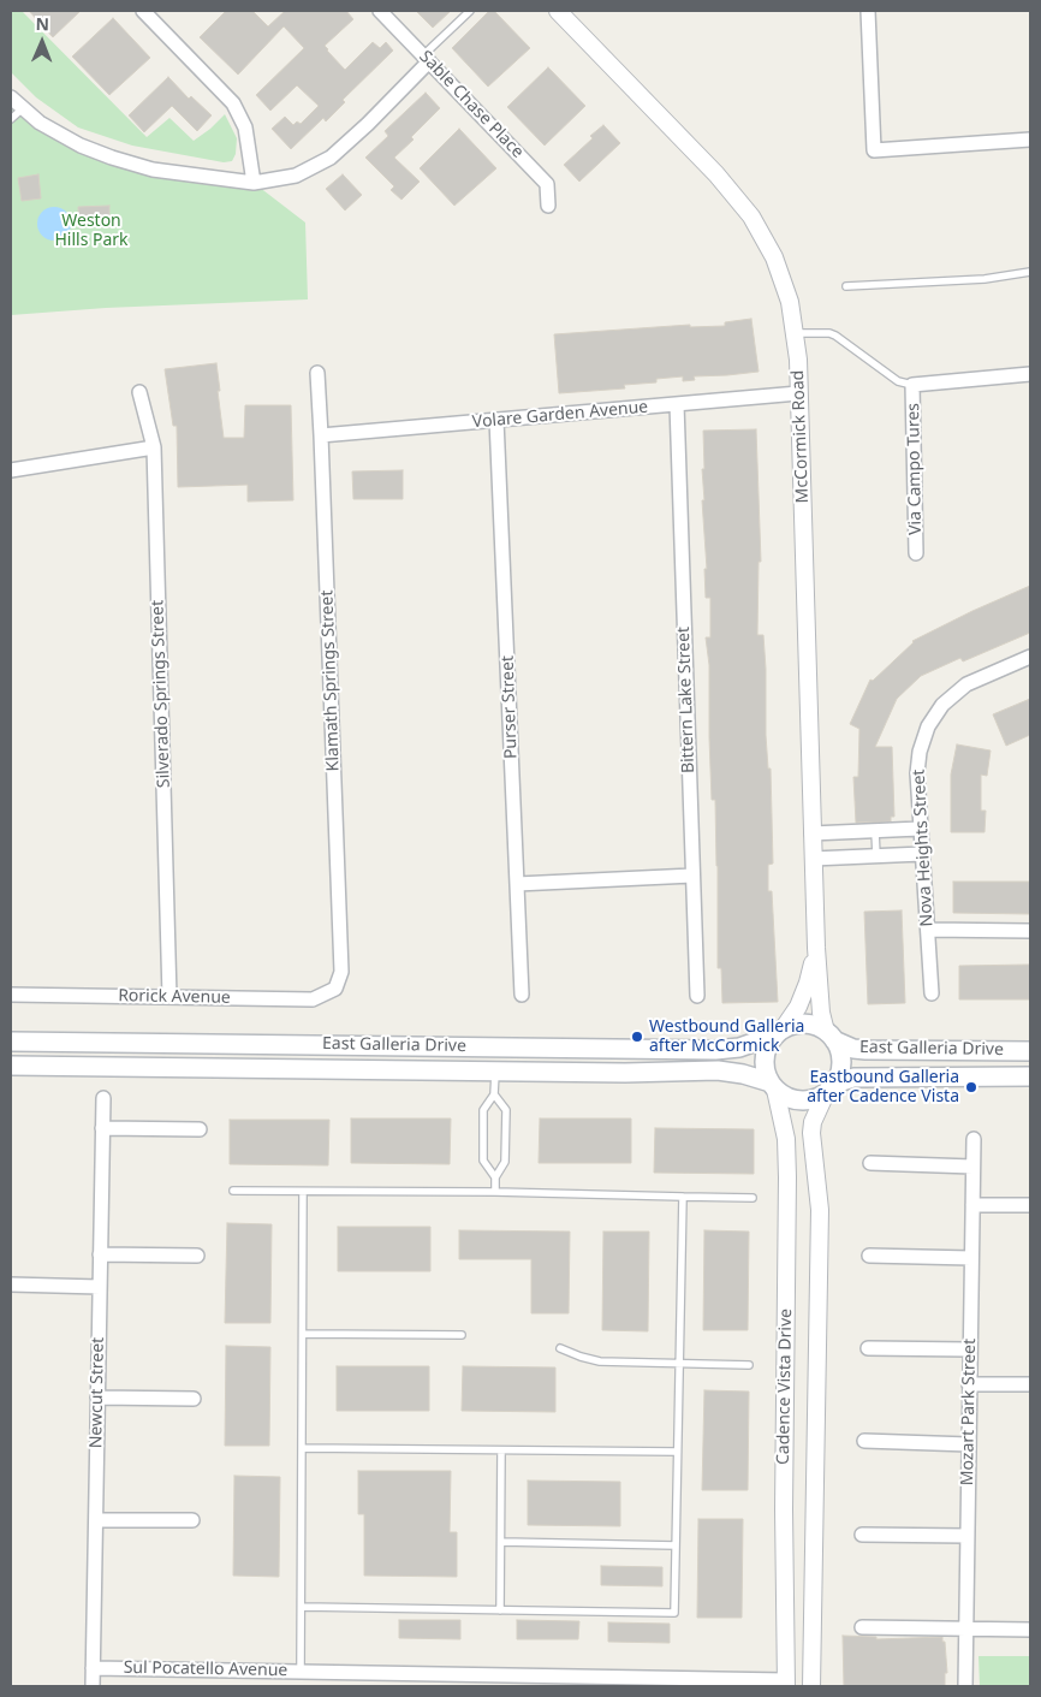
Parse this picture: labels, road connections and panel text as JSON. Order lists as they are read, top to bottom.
{
  "streets": {
    "main road": ["East Galleria Drive"],
    "street": [
      "Sable Chase Place",
      "Volare Garden Avenue",
      "McCormick Road",
      "Via Campo Tures",
      "Klamath Springs Street",
      "Silverado Springs Street",
      "Bittern Lake Street",
      "Purser Street",
      "Nova Heights Street",
      "Rorick Avenue",
      "Cadence Vista Drive",
      "Newcut Street",
      "Mozart Park Street",
      "Sul Pocatello Avenue"
    ]
  },
  "crossings": [
    ["Volare Garden Avenue", "McCormick Road"],
    ["Volare Garden Avenue", "Klamath Springs Street"],
    ["Volare Garden Avenue", "Bittern Lake Street"],
    ["Volare Garden Avenue", "Purser Street"],
    ["McCormick Road", "East Galleria Drive"],
    ["McCormick Road", "Cadence Vista Drive"],
    ["Klamath Springs Street", "Rorick Avenue"],
    ["Silverado Springs Street", "Rorick Avenue"],
    ["East Galleria Drive", "Cadence Vista Drive"],
    ["Cadence Vista Drive", "Sul Pocatello Avenue"],
    ["Newcut Street", "Sul Pocatello Avenue"]
  ],
  "parks": ["Weston Hills Park"],
  "places": ["Westbound Galleria after McCormick", "Eastbound Galleria after Cadence Vista"],
  "north": "top"
}
